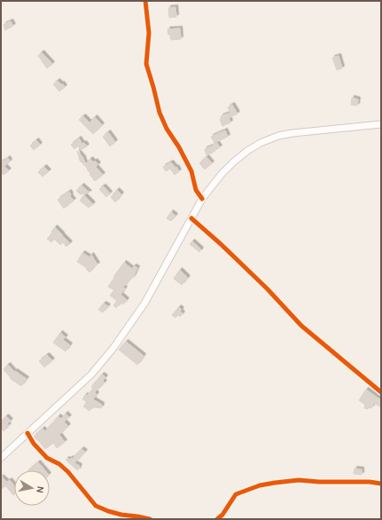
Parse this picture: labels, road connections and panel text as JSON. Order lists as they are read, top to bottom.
{
  "north": "right"
}
